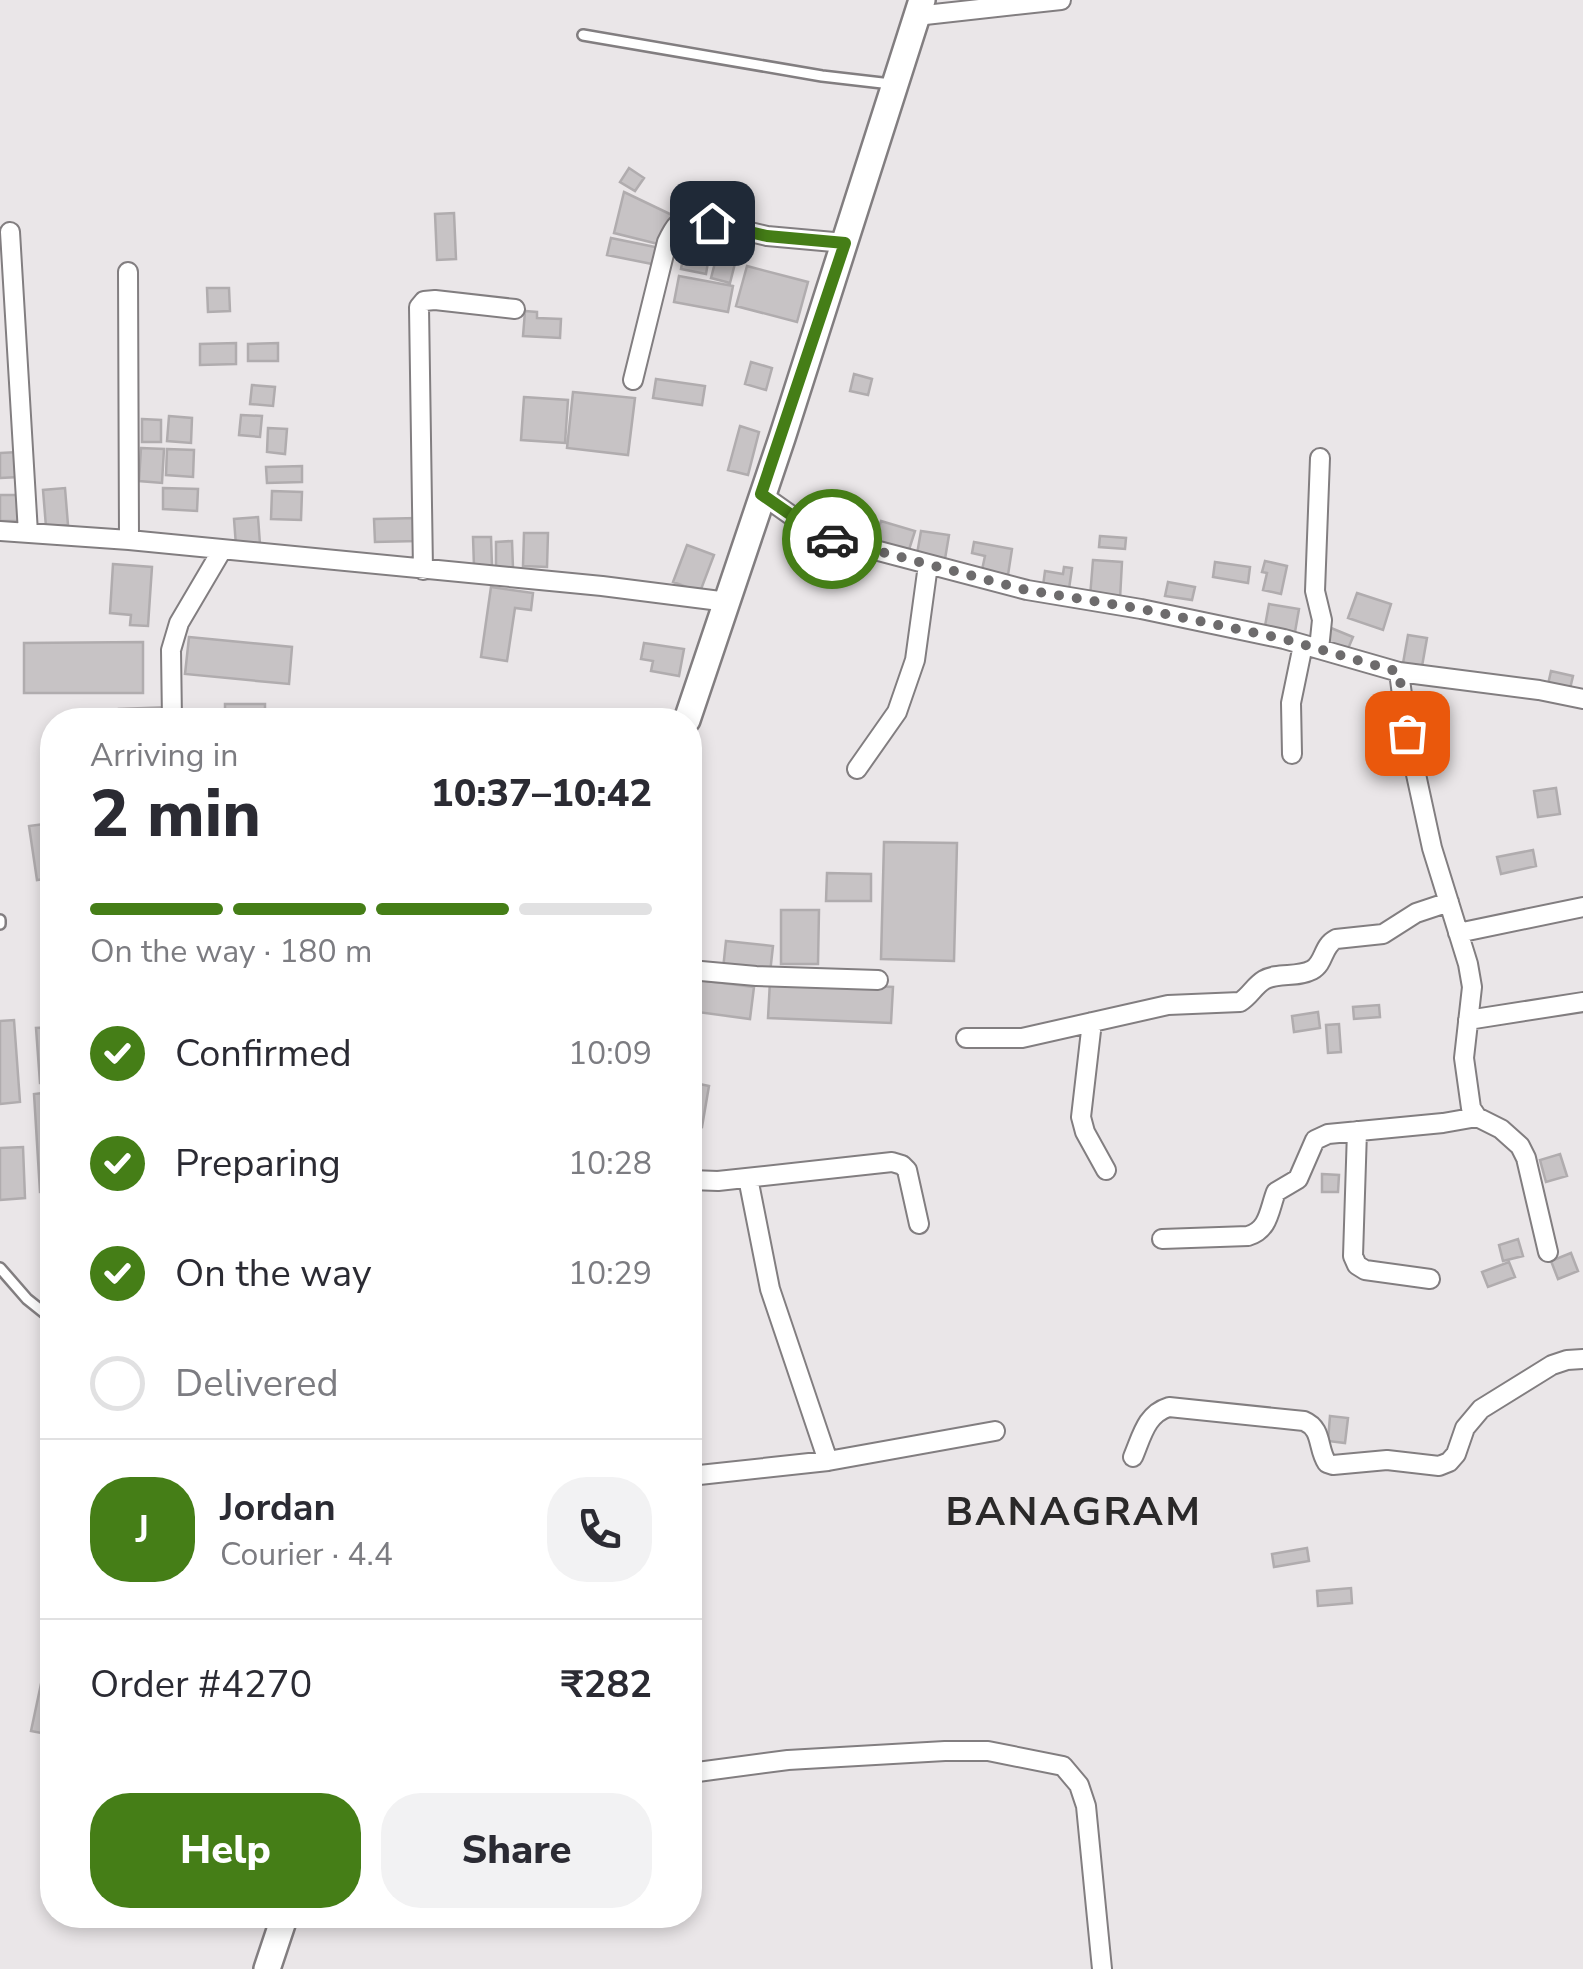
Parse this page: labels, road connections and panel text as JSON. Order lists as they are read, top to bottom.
{
  "districts": ["BANAGRAM"],
  "page": {
    "heading": ["2 min", "Arriving in", "10:37–10:42"],
    "panel": [
      "Jordan",
      "Courier · 4.4",
      "Order #4270",
      "₹282"
    ],
    "bar": "On the way · 180 m",
    "list": [
      ["Confirmed", "10:09"],
      ["Preparing", "10:28"],
      ["On the way", "10:29"],
      "Delivered"
    ],
    "round": "J",
    "buttons": ["Help", "Share"]
  }
}
